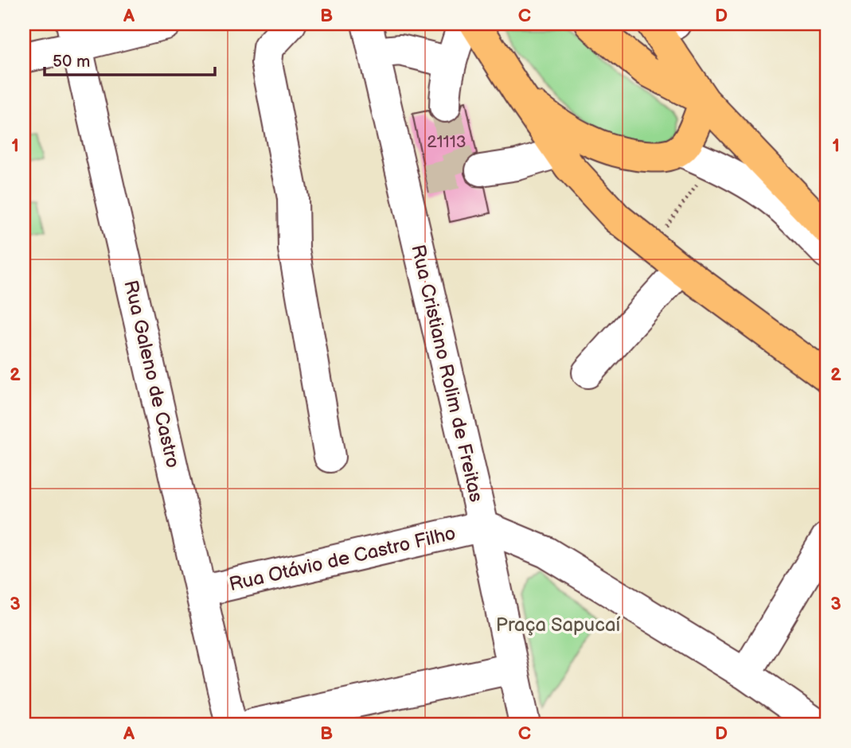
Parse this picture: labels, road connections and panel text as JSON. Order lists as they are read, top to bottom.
{
  "streets": {
    "street": ["Rua Cristiano Rolim de Freitas", "Rua Galeno de Castro", "Rua Otávio de Castro Filho"]
  },
  "crossings": [
    ["Rua Cristiano Rolim de Freitas", "Rua Otávio de Castro Filho"],
    ["Rua Galeno de Castro", "Rua Otávio de Castro Filho"]
  ],
  "parks": ["Praça Sapucaí"],
  "house_numbers": ["21113"],
  "scale_bar": "50 m",
  "grid": {
    "columns": [
      "A",
      "B",
      "C",
      "D"
    ],
    "rows": ["1", "2", "3"]
  }
}
